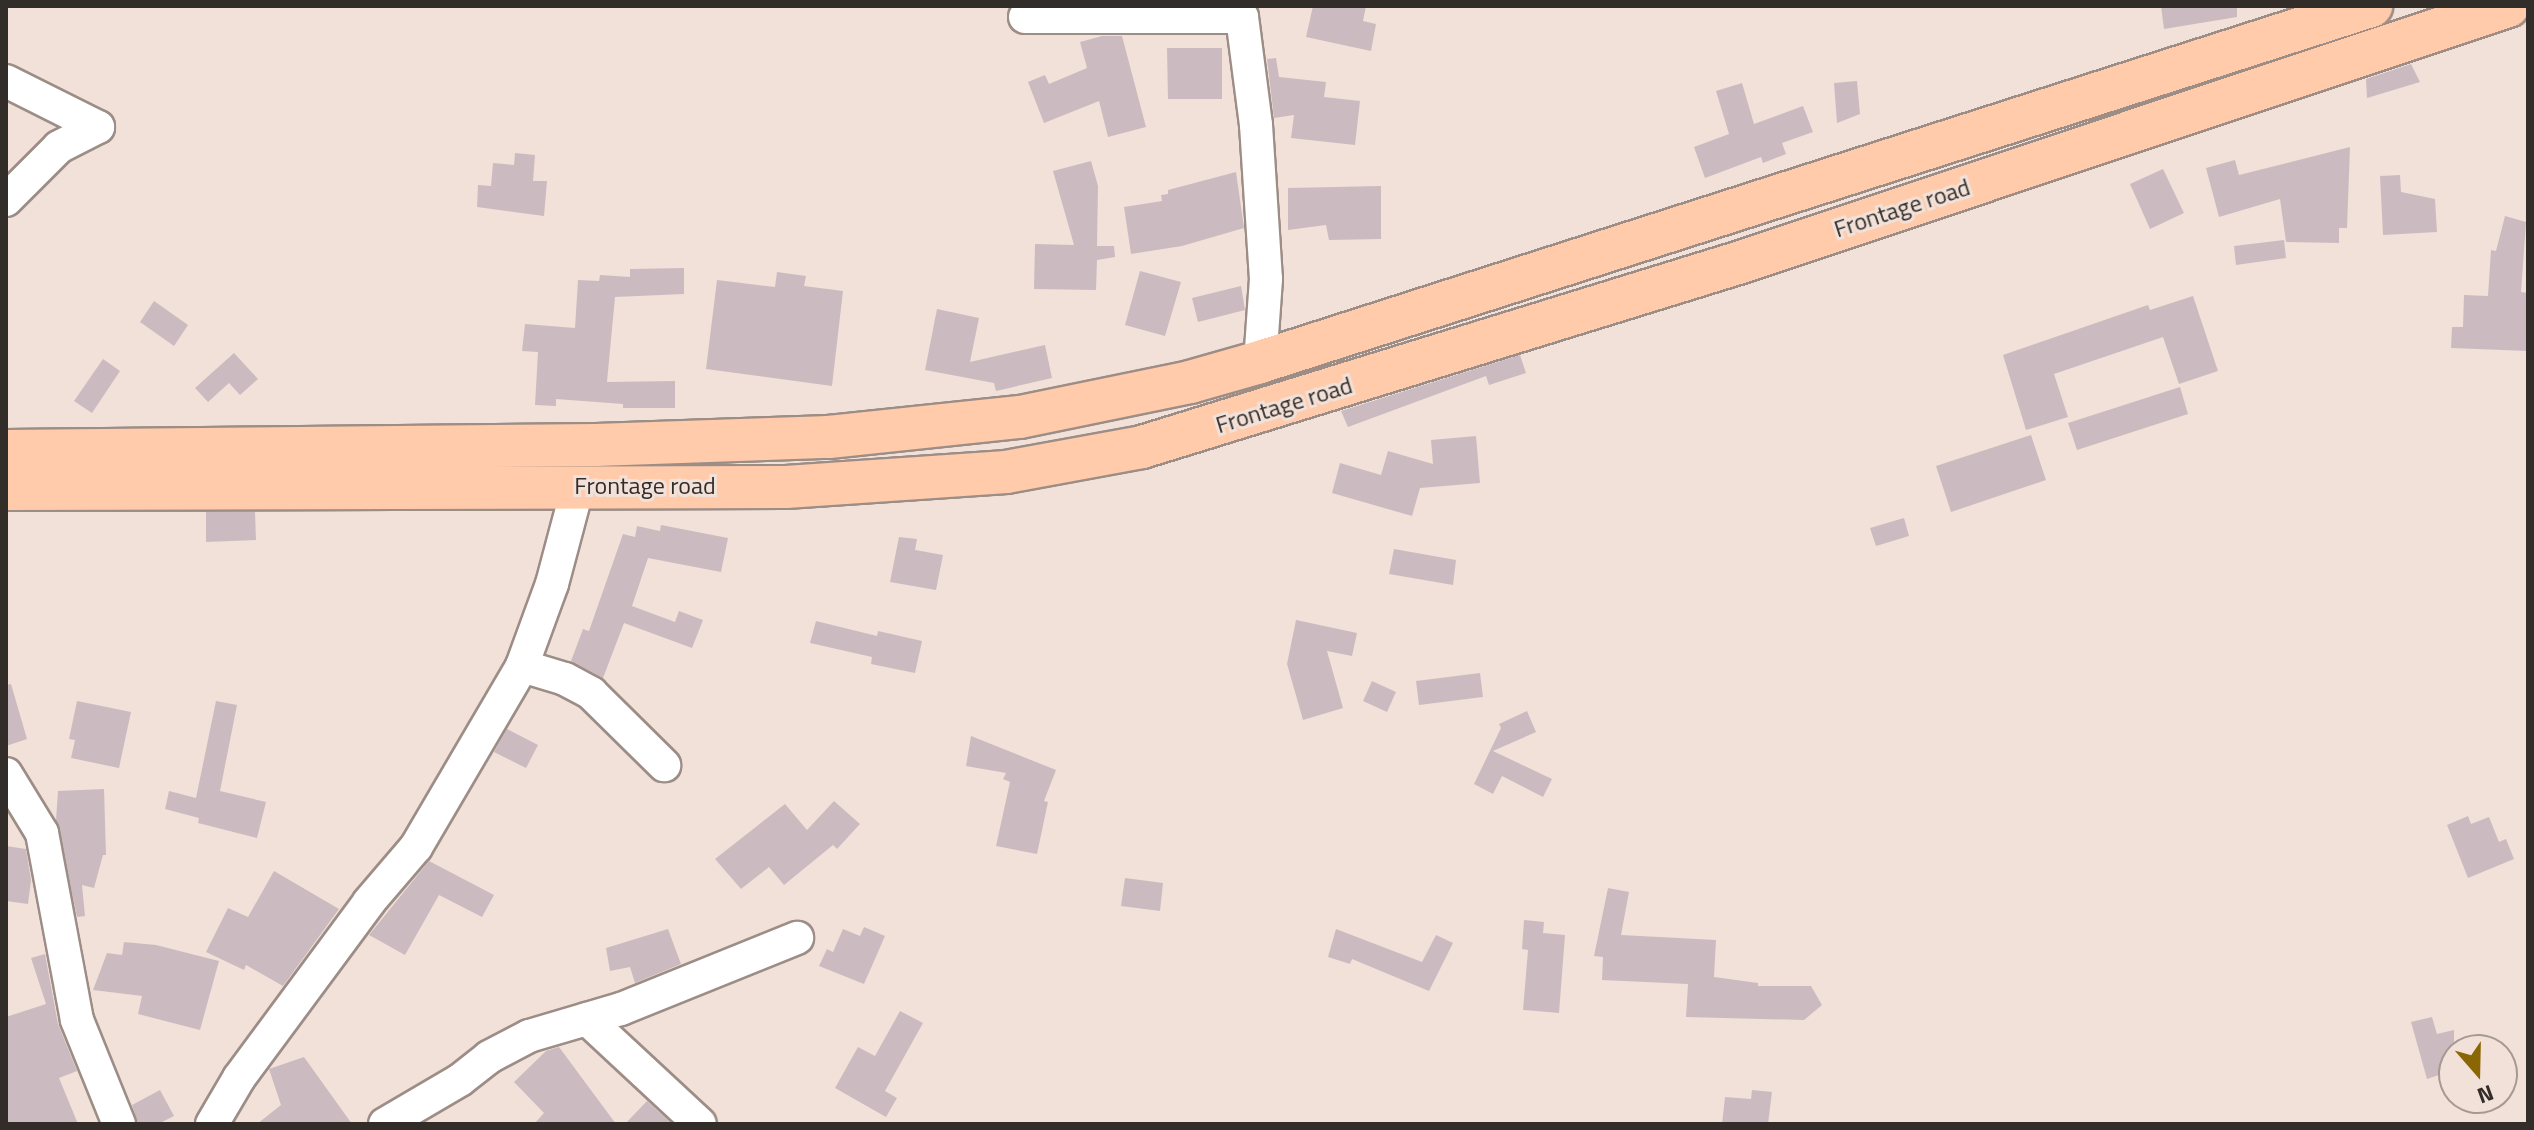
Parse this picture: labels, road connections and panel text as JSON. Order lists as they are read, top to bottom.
{
  "streets": {
    "main road": ["Frontage road"]
  },
  "north": "bottom"
}
